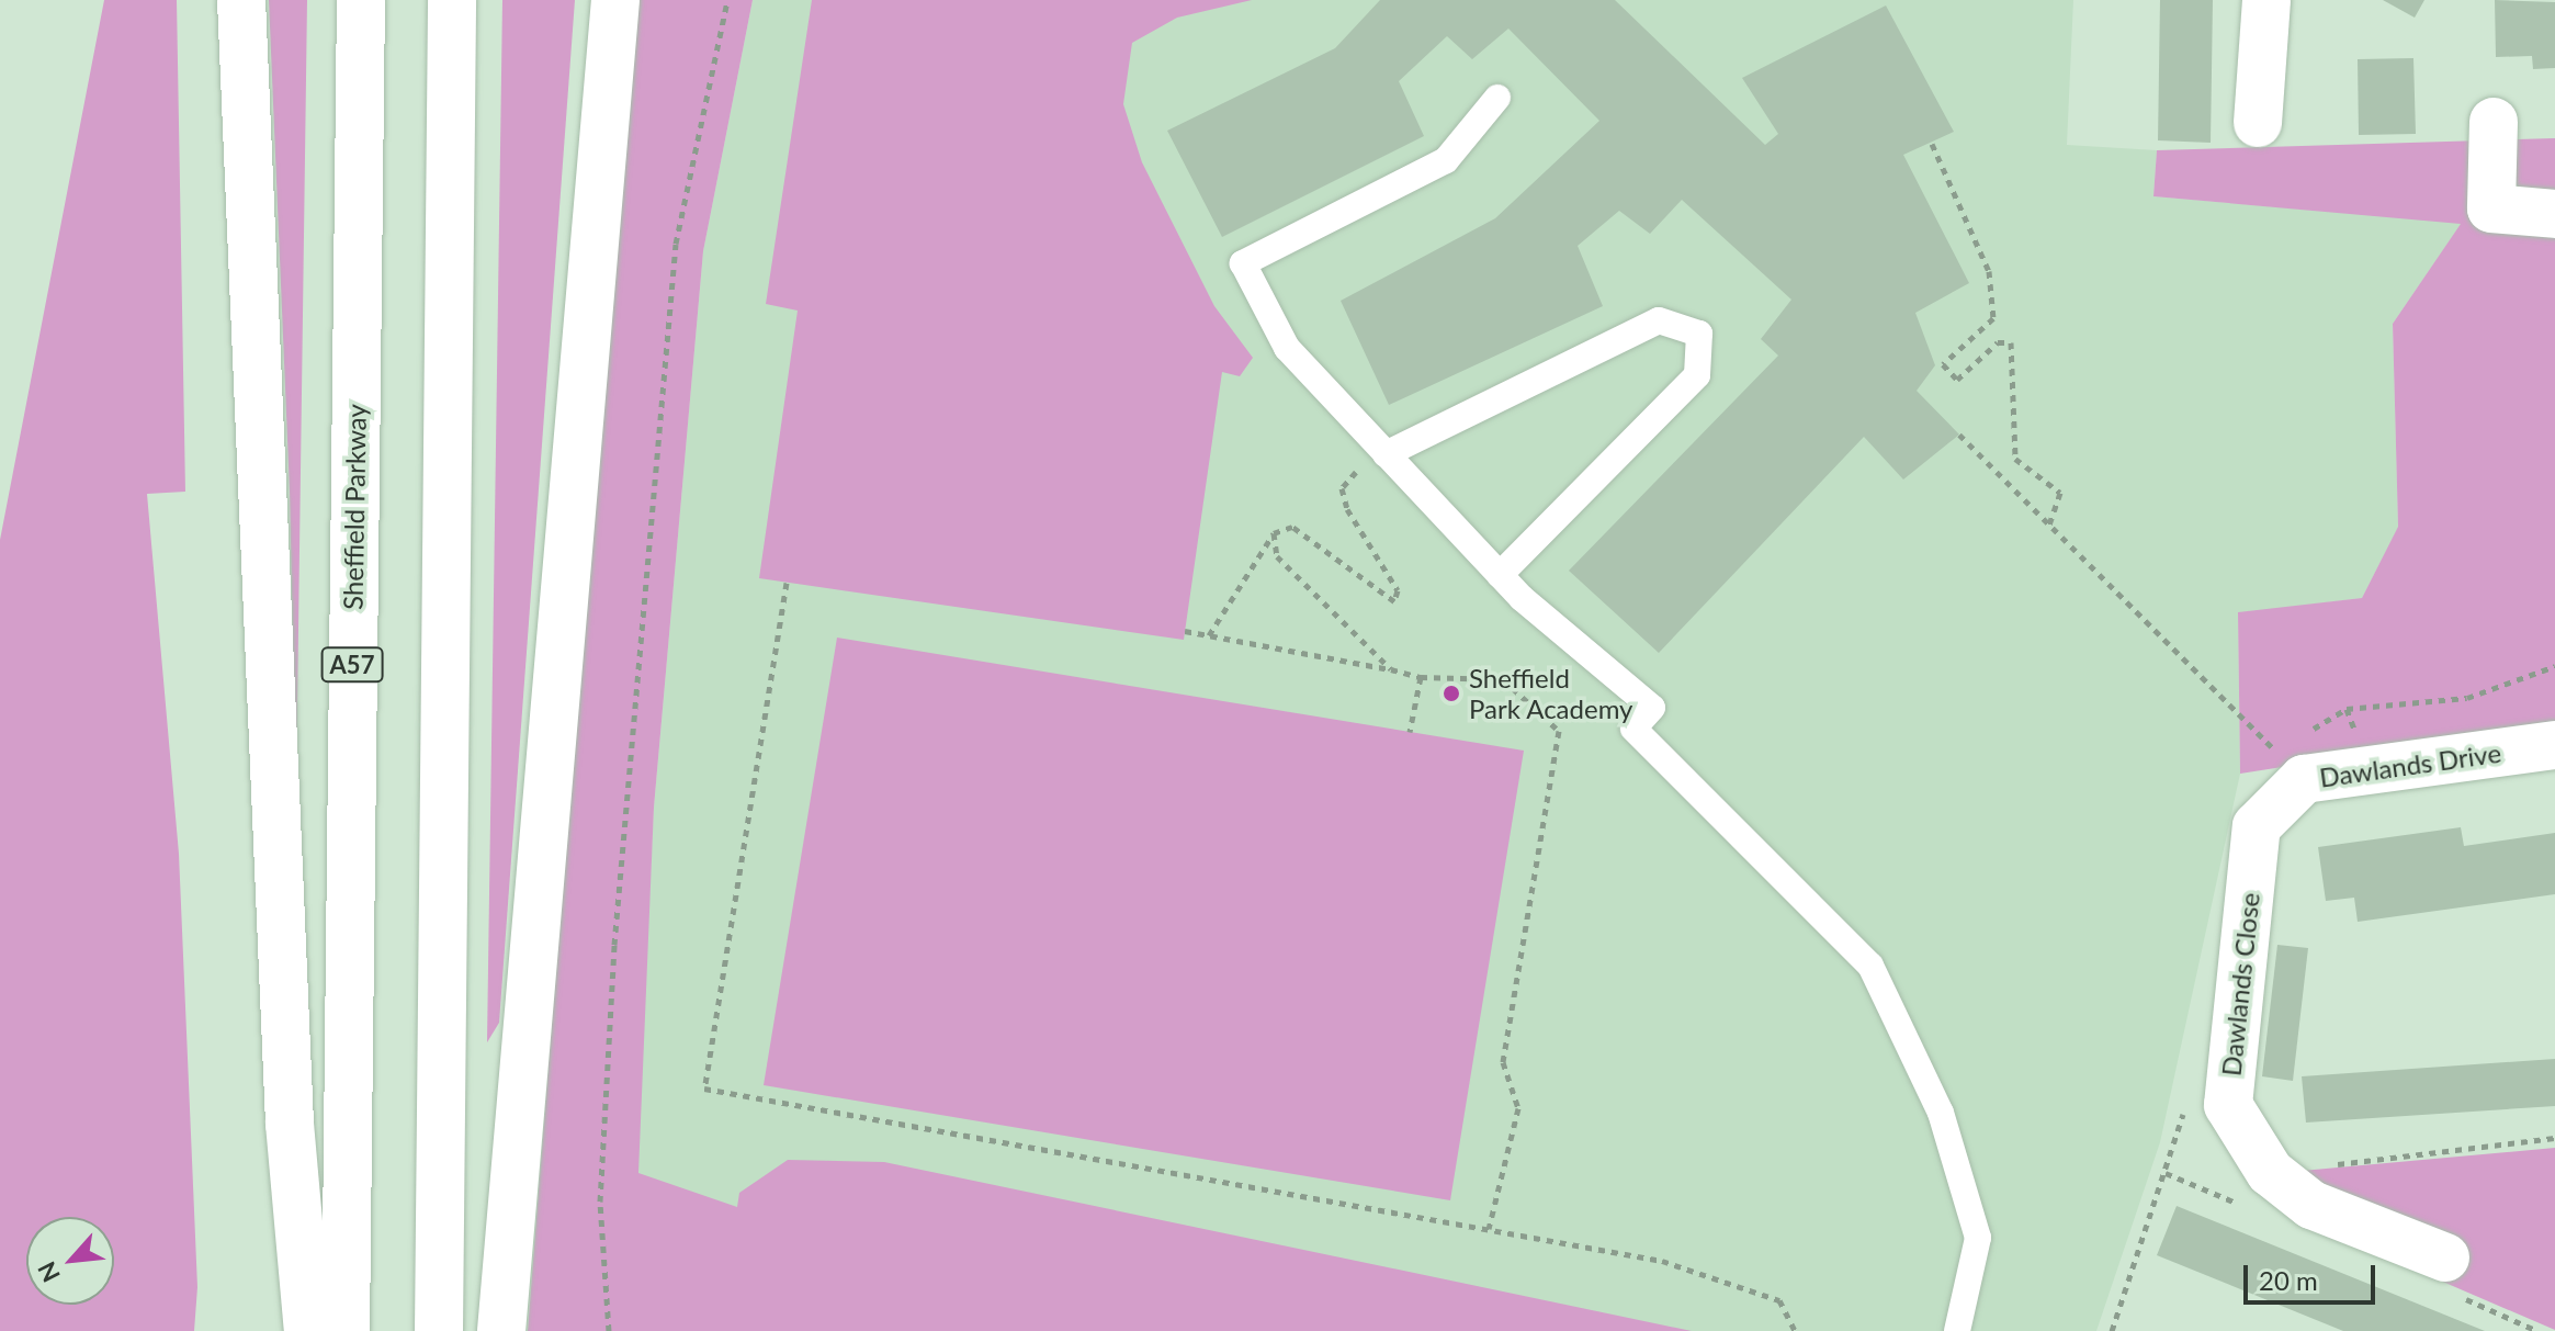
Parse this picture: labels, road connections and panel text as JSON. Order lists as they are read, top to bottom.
{
  "streets": {
    "main road": [
      "Sheffield Parkway",
      "A57",
      "Dawlands Drive",
      "Dawlands Close"
    ]
  },
  "crossings": [
    ["Dawlands Drive", "Dawlands Close"]
  ],
  "places": ["Sheffield Park Academy"],
  "scale_bar": "20 m",
  "north": "bottom left"
}
